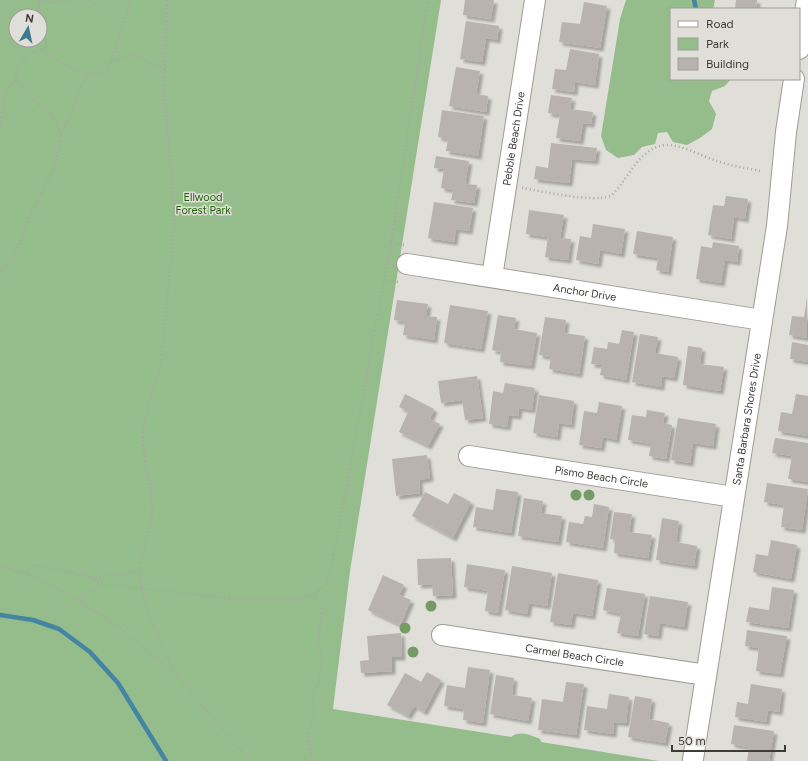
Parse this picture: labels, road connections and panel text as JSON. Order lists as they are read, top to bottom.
{
  "streets": {
    "street": [
      "Pebble Beach Drive",
      "Anchor Drive",
      "Santa Barbara Shores Drive",
      "Pismo Beach Circle",
      "Carmel Beach Circle"
    ]
  },
  "crossings": [
    ["Pebble Beach Drive", "Anchor Drive"],
    ["Anchor Drive", "Santa Barbara Shores Drive"],
    ["Santa Barbara Shores Drive", "Pismo Beach Circle"],
    ["Santa Barbara Shores Drive", "Carmel Beach Circle"]
  ],
  "parks": ["Ellwood Forest Park"],
  "legend": ["Road", "Park", "Building"],
  "scale_bar": "50 m",
  "north": "top"
}
